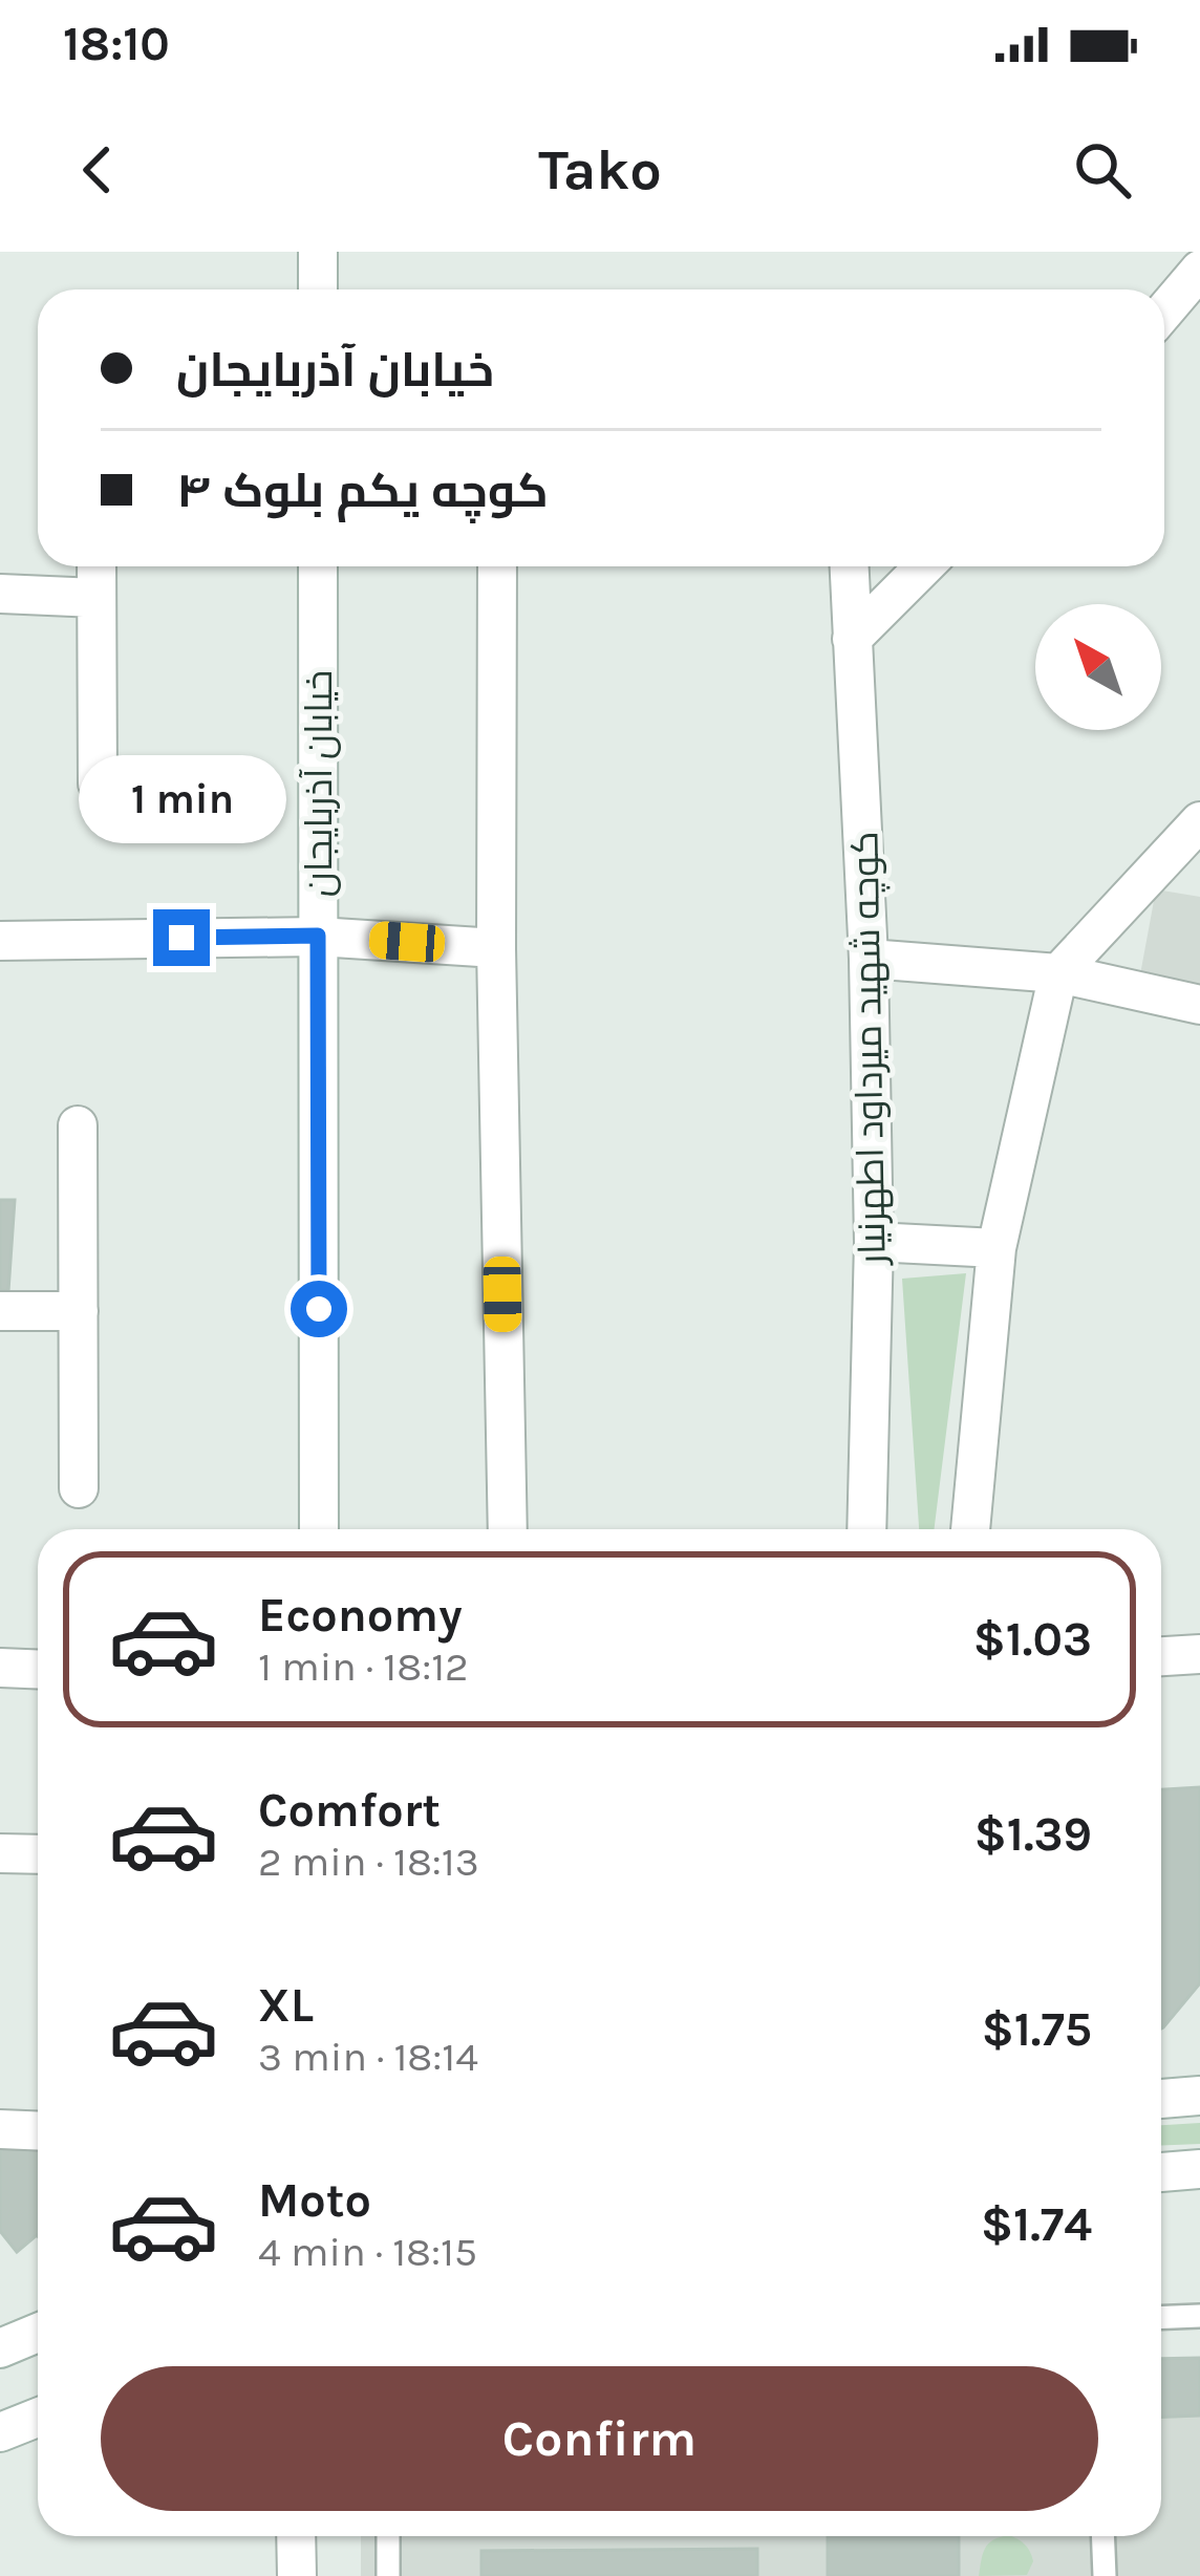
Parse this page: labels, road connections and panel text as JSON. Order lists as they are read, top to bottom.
{
  "streets": {
    "street": ["خیابان آذربایجان", "کوچه شهید میرداود اطهرنیار"]
  },
  "north": "top left",
  "page": {
    "status": "18:10",
    "header": "Tako",
    "banner": ["خیابان آذربایجان", "کوچه یکم بلوک ۴"],
    "bubble": "1 min",
    "list": [
      {
        "name": "Economy",
        "note": "1 min · 18:12",
        "value": "$1.03"
      },
      {
        "name": "Comfort",
        "note": "2 min · 18:13",
        "value": "$1.39"
      },
      {
        "name": "XL",
        "note": "3 min · 18:14",
        "value": "$1.75"
      },
      {
        "name": "Moto",
        "note": "4 min · 18:15",
        "value": "$1.74"
      }
    ],
    "buttons": "Confirm"
  }
}
